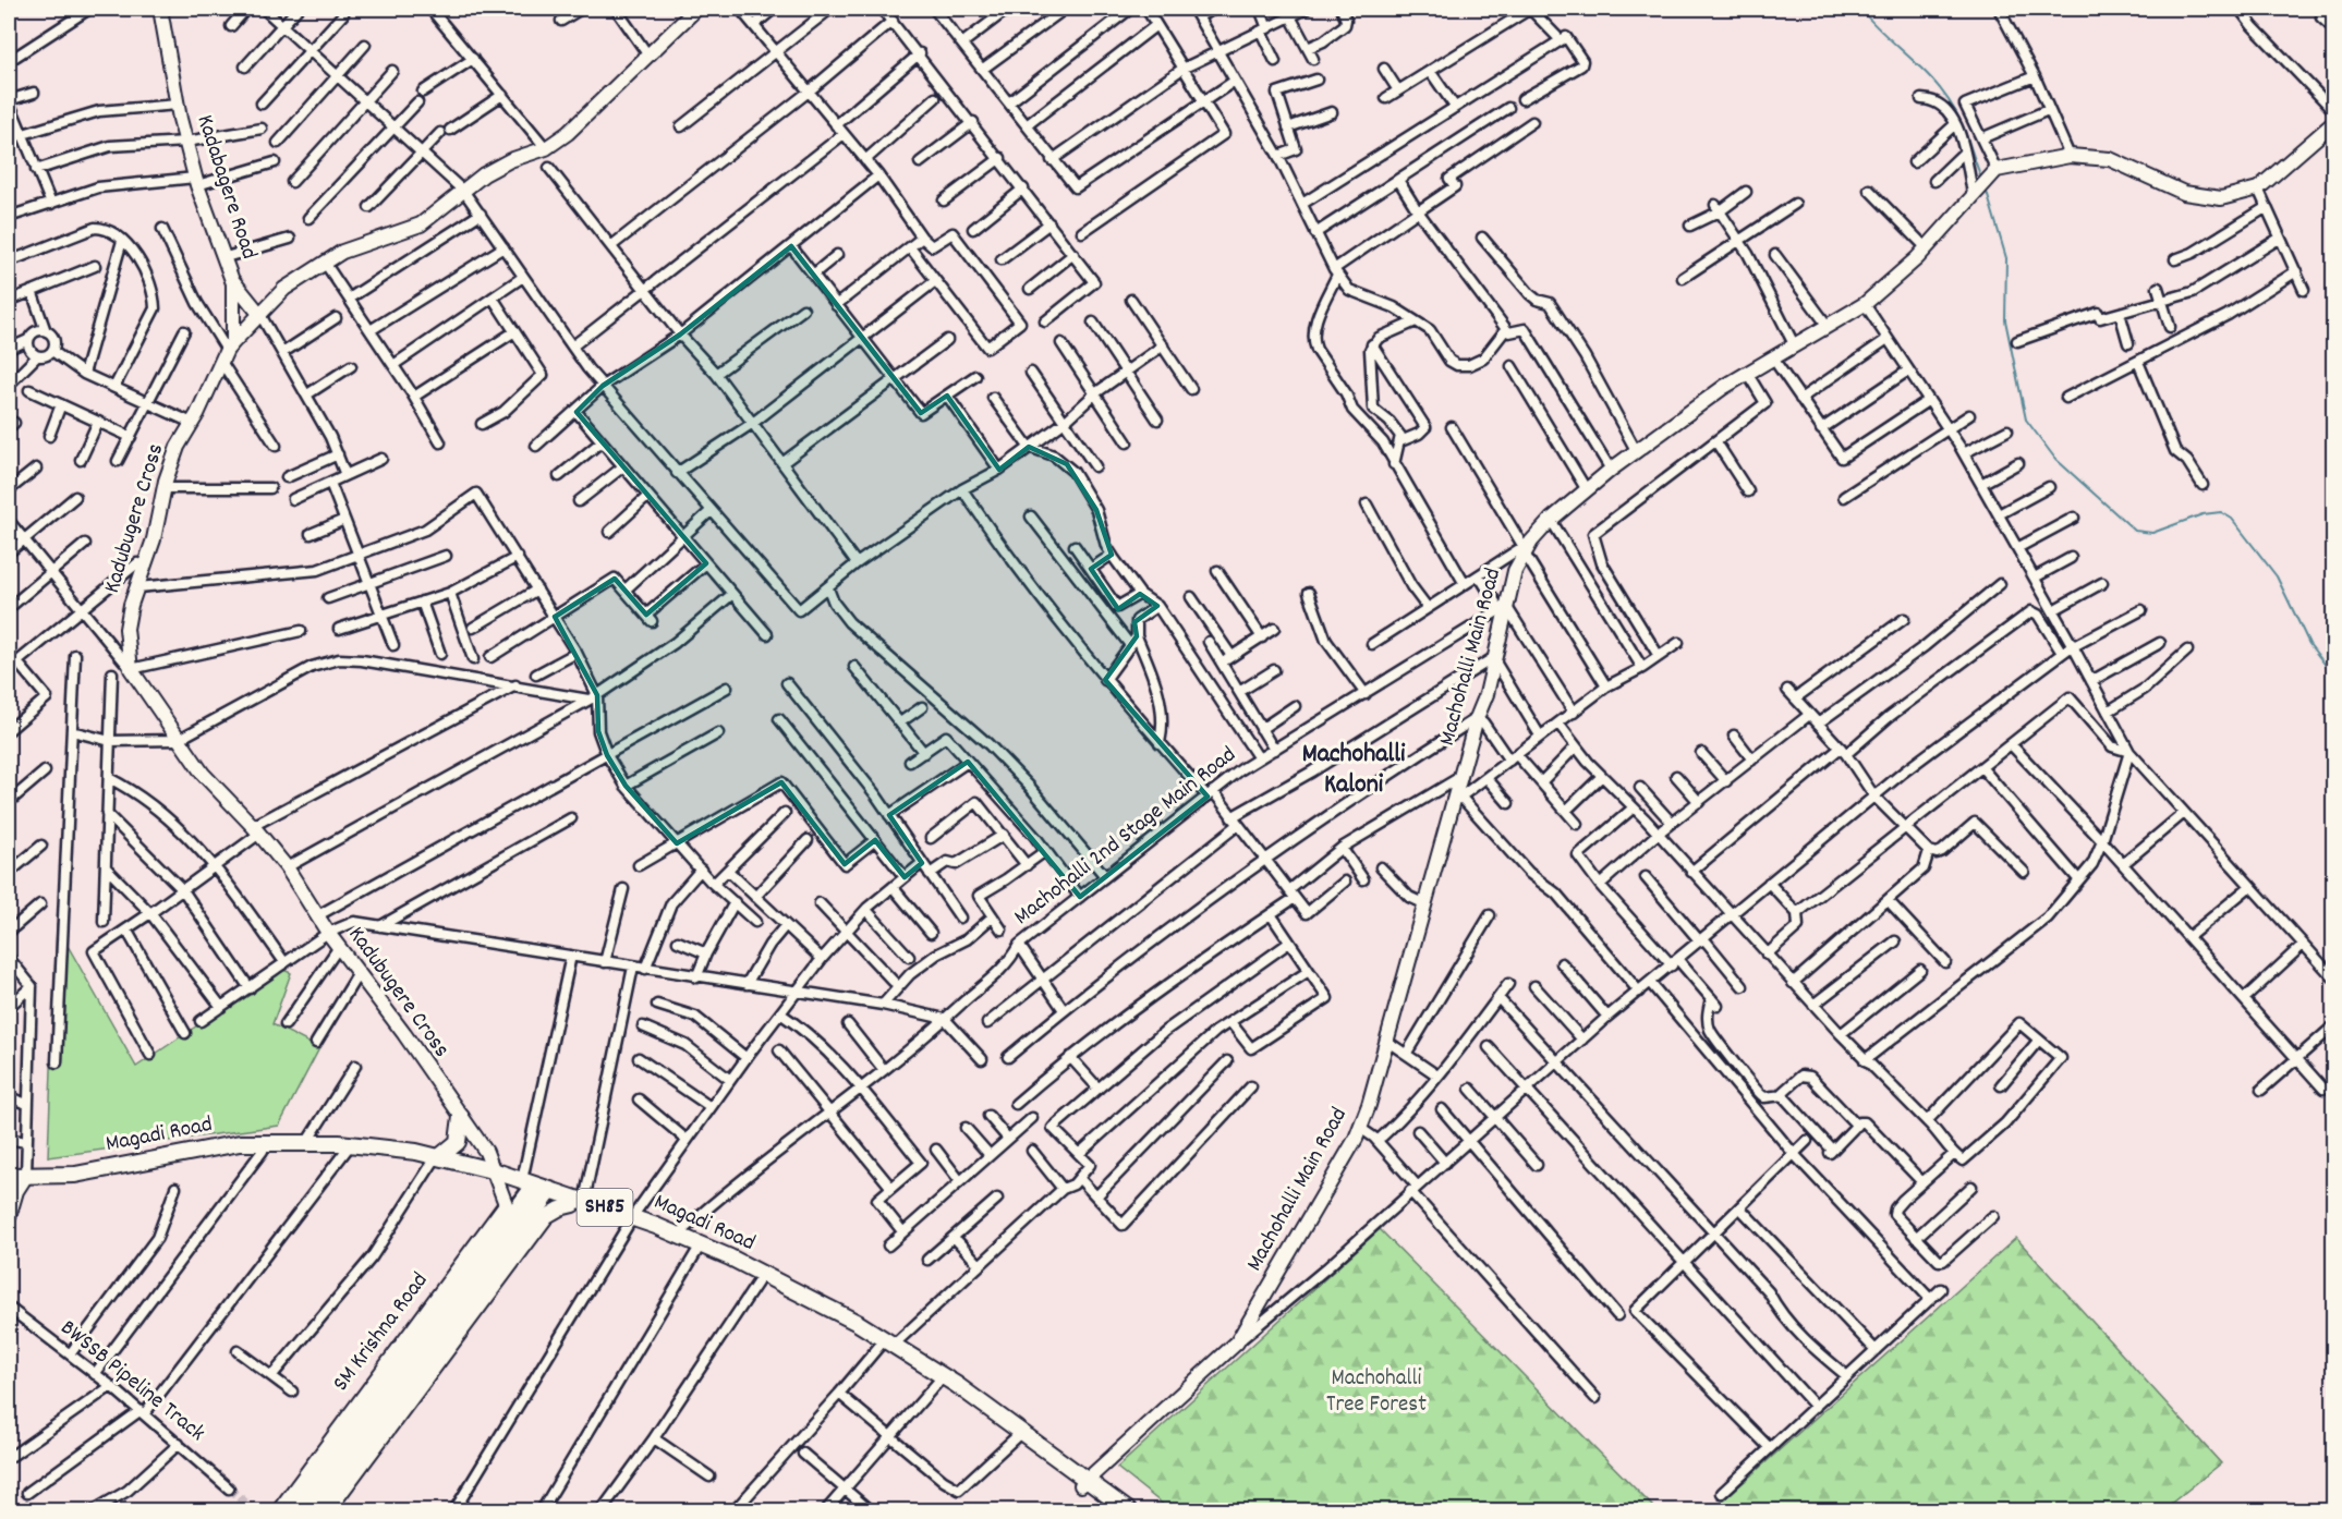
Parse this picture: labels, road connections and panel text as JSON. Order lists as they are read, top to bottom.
{
  "streets": {
    "highway": ["SM Krishna Road"],
    "main road": ["Magadi Road", "SH85"],
    "street": [
      "Kadabagere Road",
      "Kadubugere Cross",
      "Machohalli Main Road",
      "Machohalli 2nd Stage Main Road",
      "BWSSB Pipeline Track"
    ]
  },
  "crossings": [
    ["Kadabagere Road", "Kadubugere Cross"],
    ["Kadubugere Cross", "Magadi Road"],
    ["Kadubugere Cross", "SM Krishna Road"],
    ["Machohalli Main Road", "Machohalli 2nd Stage Main Road"],
    ["Machohalli Main Road", "Magadi Road"],
    ["Machohalli 2nd Stage Main Road", "Magadi Road"],
    ["Magadi Road", "SM Krishna Road"]
  ],
  "districts": ["Machohalli Kaloni"],
  "parks": ["Machohalli Tree Forest"]
}
